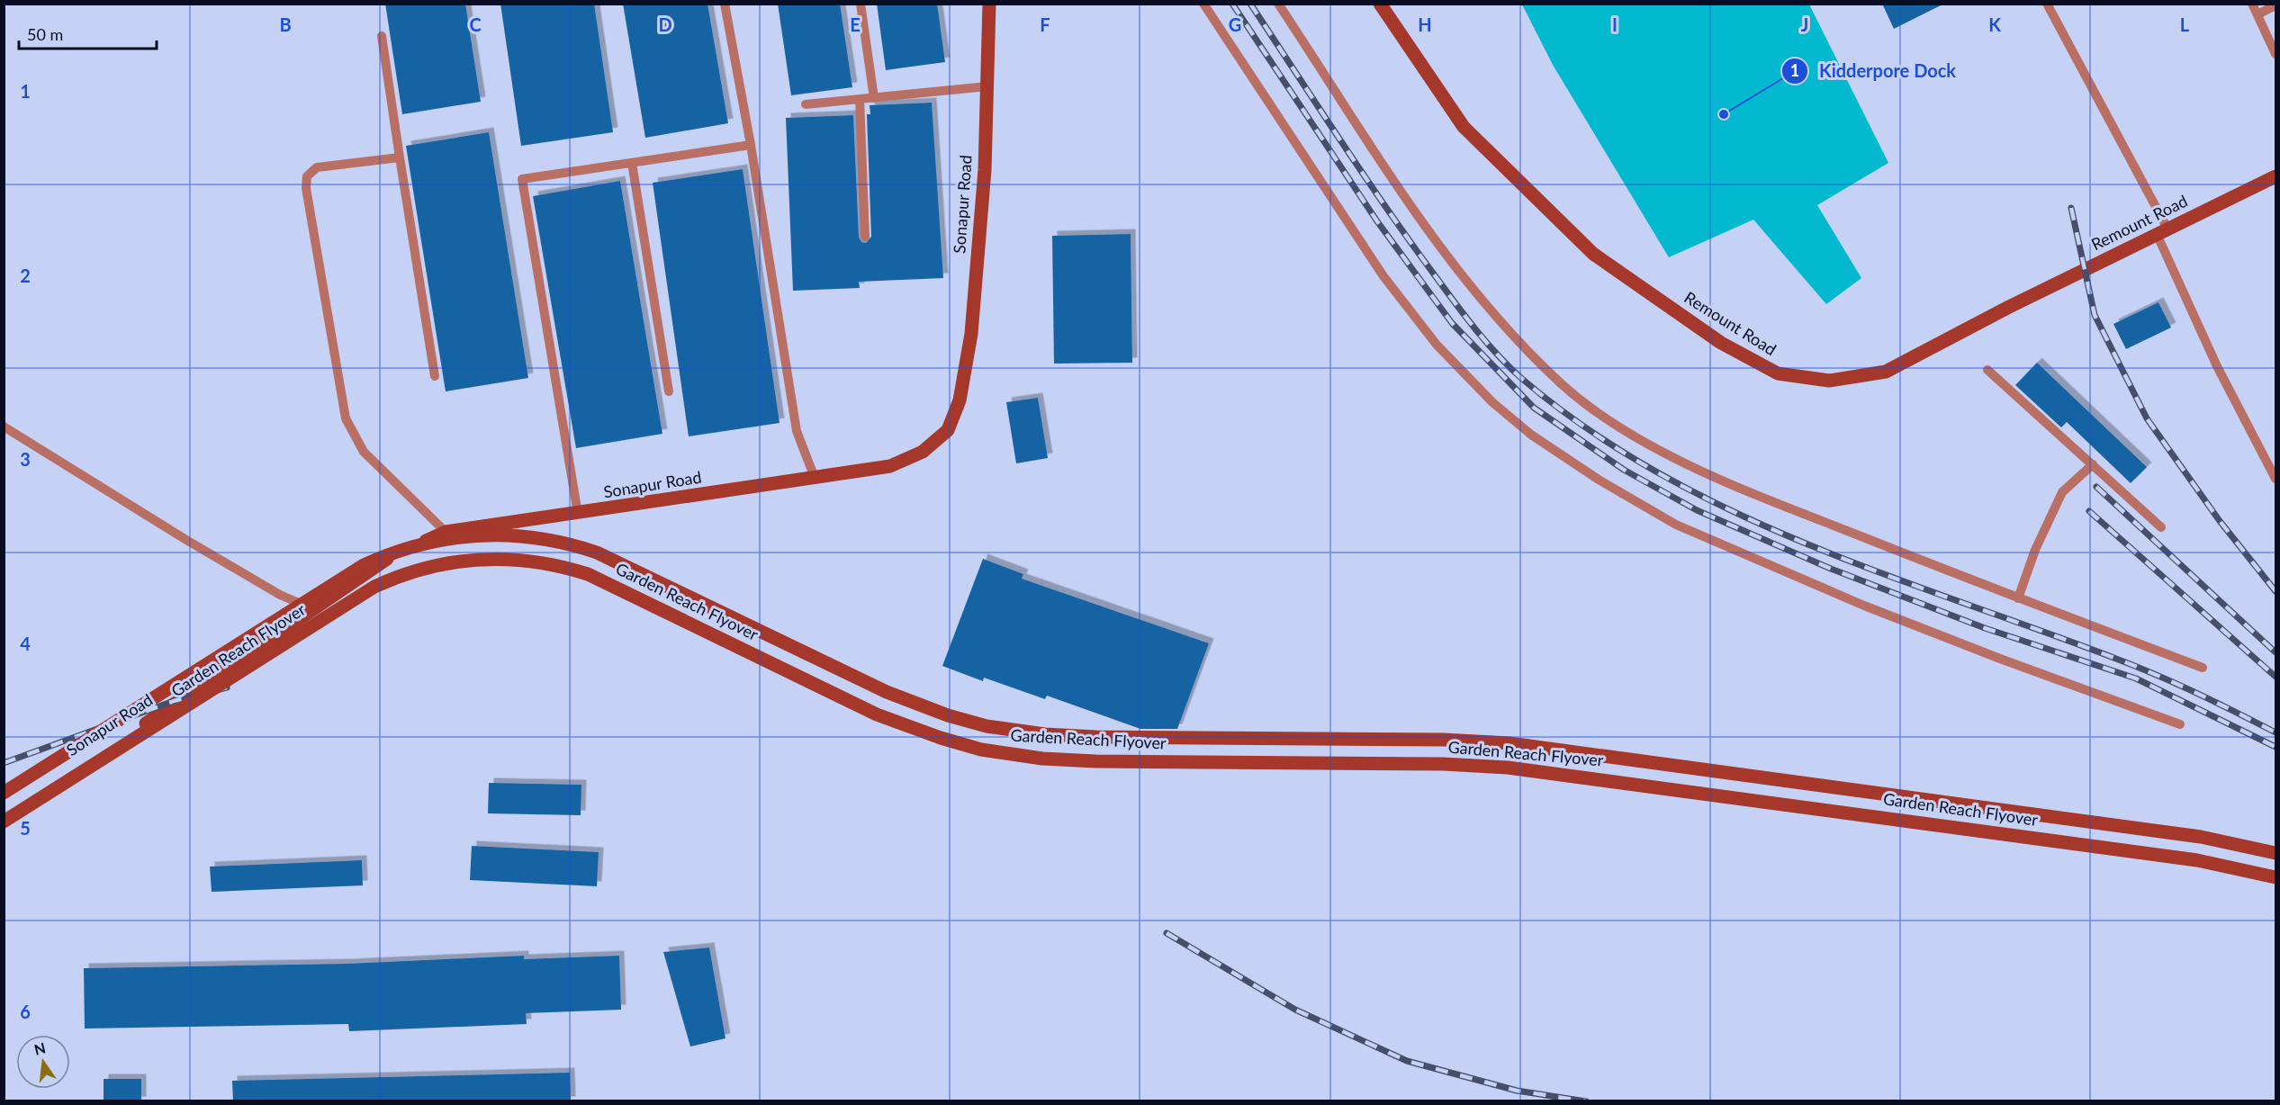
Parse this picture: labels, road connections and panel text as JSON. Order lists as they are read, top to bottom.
{
  "streets": {
    "main road": ["Sonapur Road", "Remount Road", "Garden Reach Flyover"]
  },
  "places": ["Kidderpore Dock"],
  "scale_bar": "50 m",
  "north": "top",
  "grid": {
    "columns": [
      "B",
      "C",
      "D",
      "E",
      "F",
      "G",
      "H",
      "I",
      "J",
      "K",
      "L"
    ],
    "rows": [
      "1",
      "2",
      "3",
      "4",
      "5",
      "6"
    ]
  }
}
